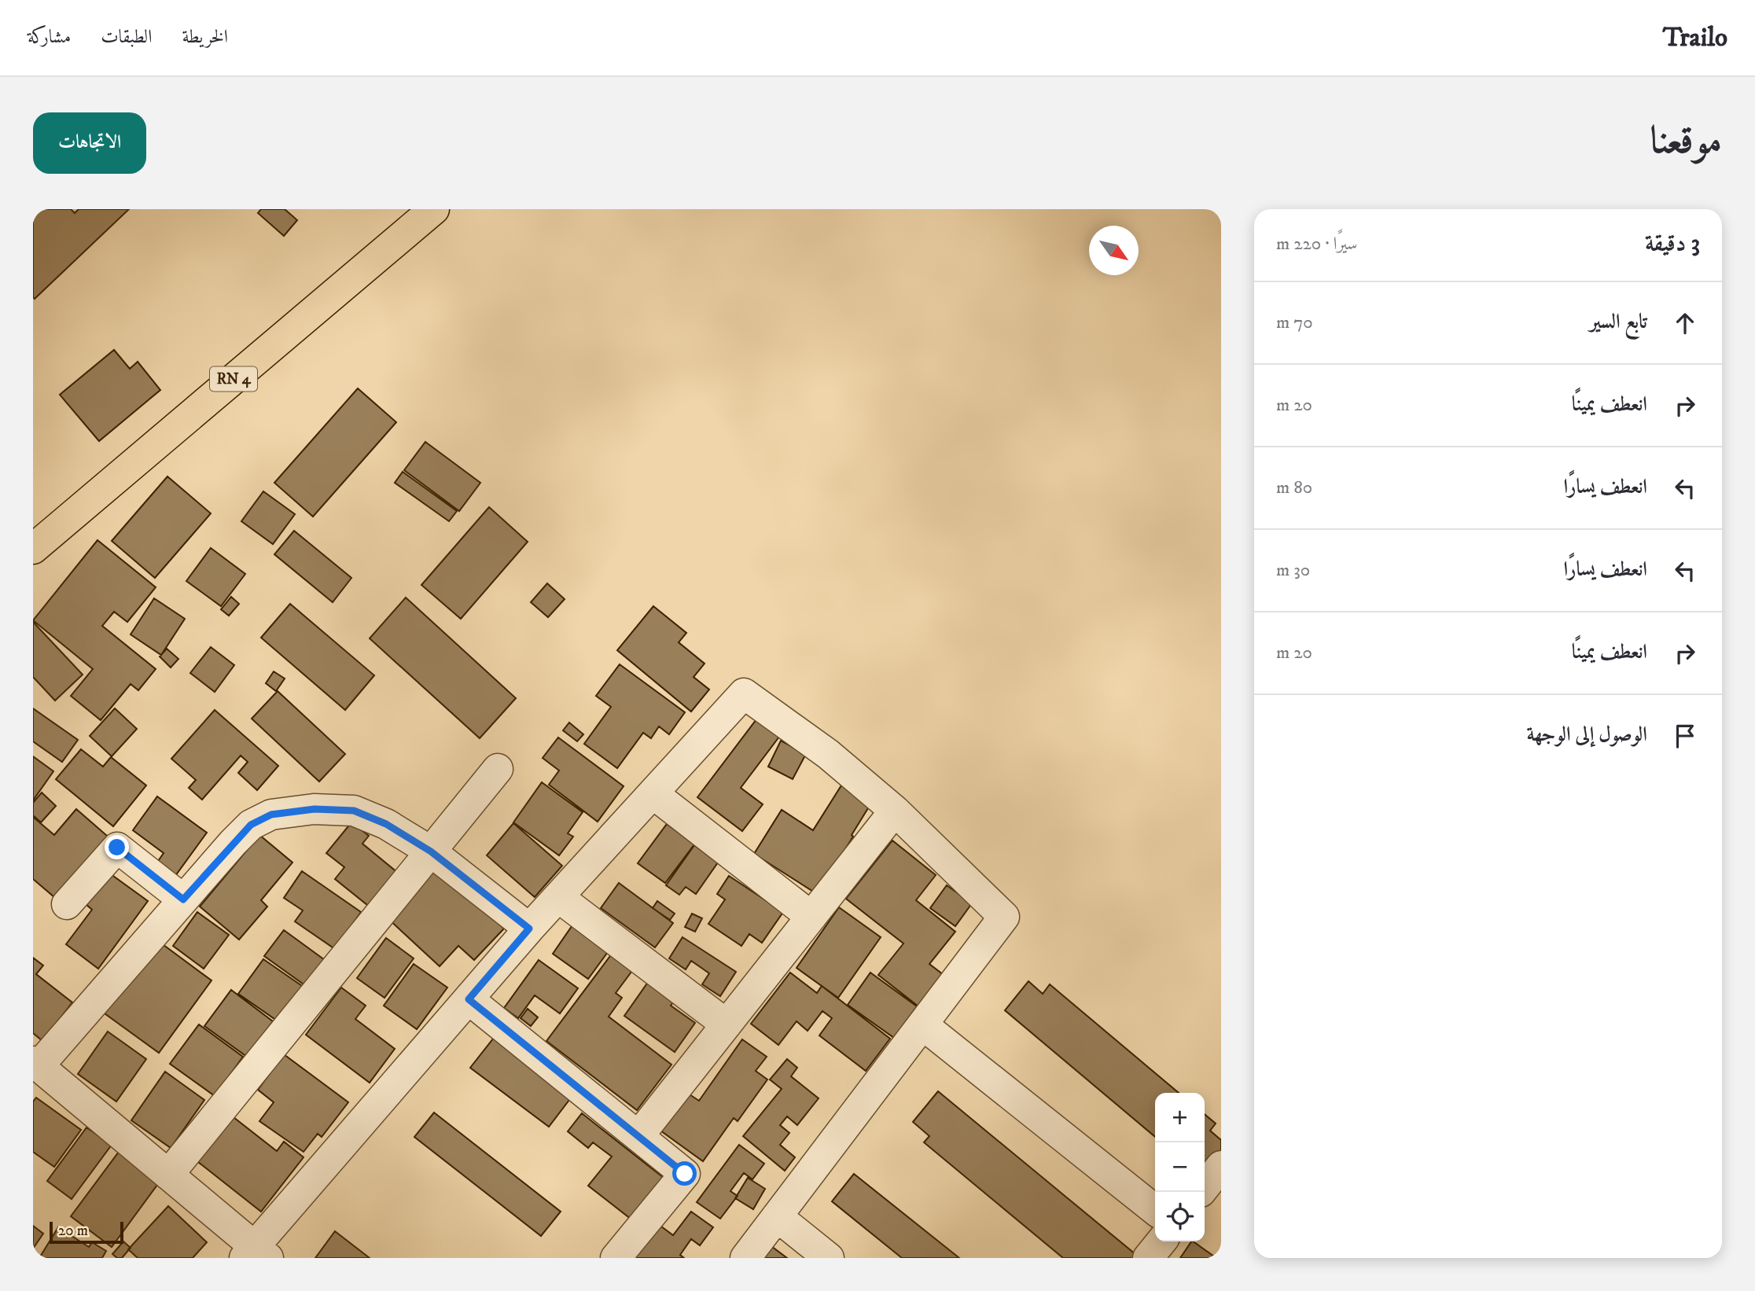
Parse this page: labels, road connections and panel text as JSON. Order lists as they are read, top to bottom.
{
  "streets": {
    "main road": ["RN 4"]
  },
  "scale_bar": "20 m",
  "north": "bottom right",
  "page": {
    "header": "Trailo",
    "nav": ["الخريطة", "الطبقات", "مشاركة"],
    "title": "موقعنا",
    "buttons": "الاتجاهات",
    "heading": ["3 دقيقة", "سيرًا · 220 m"],
    "list": [
      ["تابع السير", "70 m"],
      ["انعطف يمينًا", "20 m"],
      ["انعطف يسارًا", "80 m"],
      ["انعطف يسارًا", "30 m"],
      ["انعطف يمينًا", "20 m"],
      "الوصول إلى الوجهة"
    ],
    "map_buttons": ["+", "−"],
    "scale": "20 m"
  }
}
